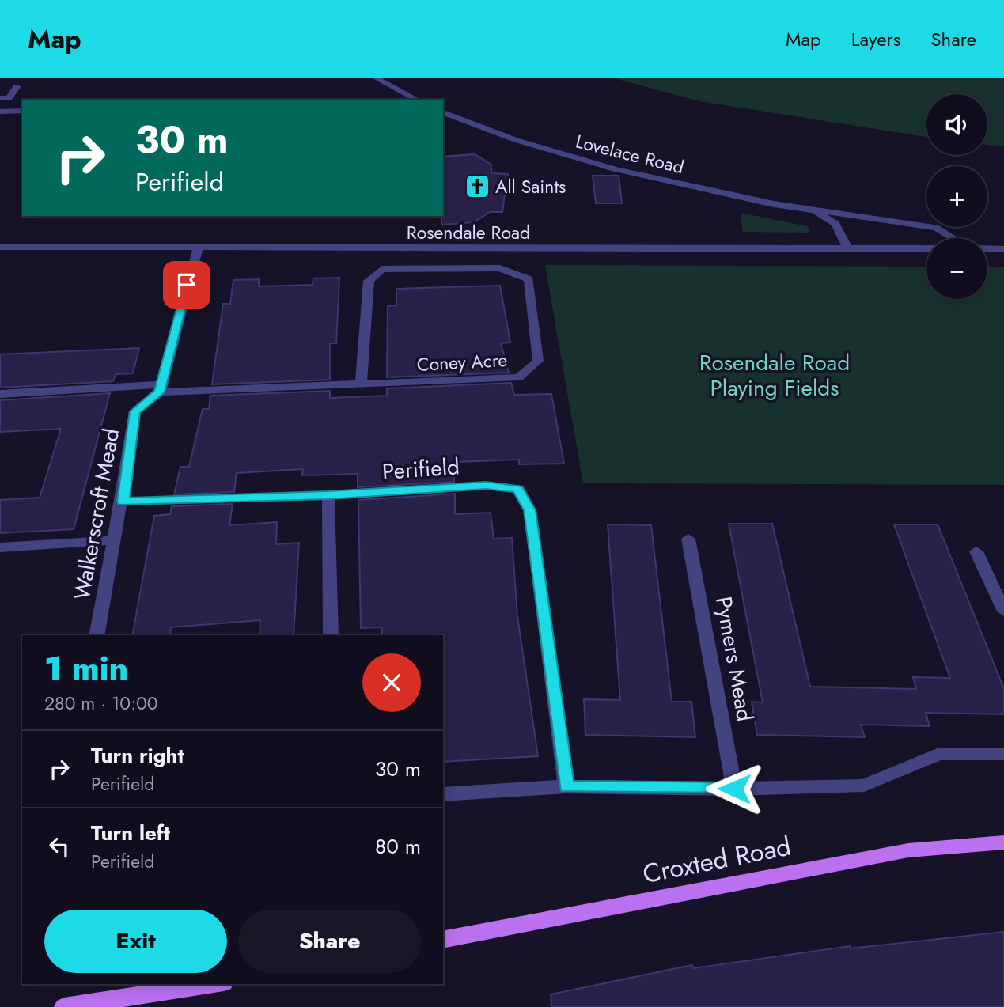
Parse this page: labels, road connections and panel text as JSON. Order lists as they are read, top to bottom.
{
  "streets": {
    "main road": ["Croxted Road"],
    "street": [
      "Lovelace Road",
      "Rosendale Road",
      "Coney Acre",
      "Perifield",
      "Walkerscroft Mead",
      "Pymers Mead"
    ]
  },
  "crossings": [
    ["Lovelace Road", "Rosendale Road"],
    ["Coney Acre", "Walkerscroft Mead"],
    ["Perifield", "Walkerscroft Mead"]
  ],
  "parks": ["Rosendale Road Playing Fields"],
  "places": {
    "church": ["All Saints"]
  },
  "page": {
    "header": "Map",
    "nav": ["Map", "Layers", "Share"],
    "map_buttons": ["+", "−"],
    "turn": ["30 m", "Perifield"],
    "heading": ["1 min", "280 m · 10:00"],
    "list": [
      {
        "name": "Turn right",
        "note": "Perifield",
        "value": "30 m"
      },
      {
        "name": "Turn left",
        "note": "Perifield",
        "value": "80 m"
      }
    ],
    "buttons": ["Exit", "Share"]
  }
}
